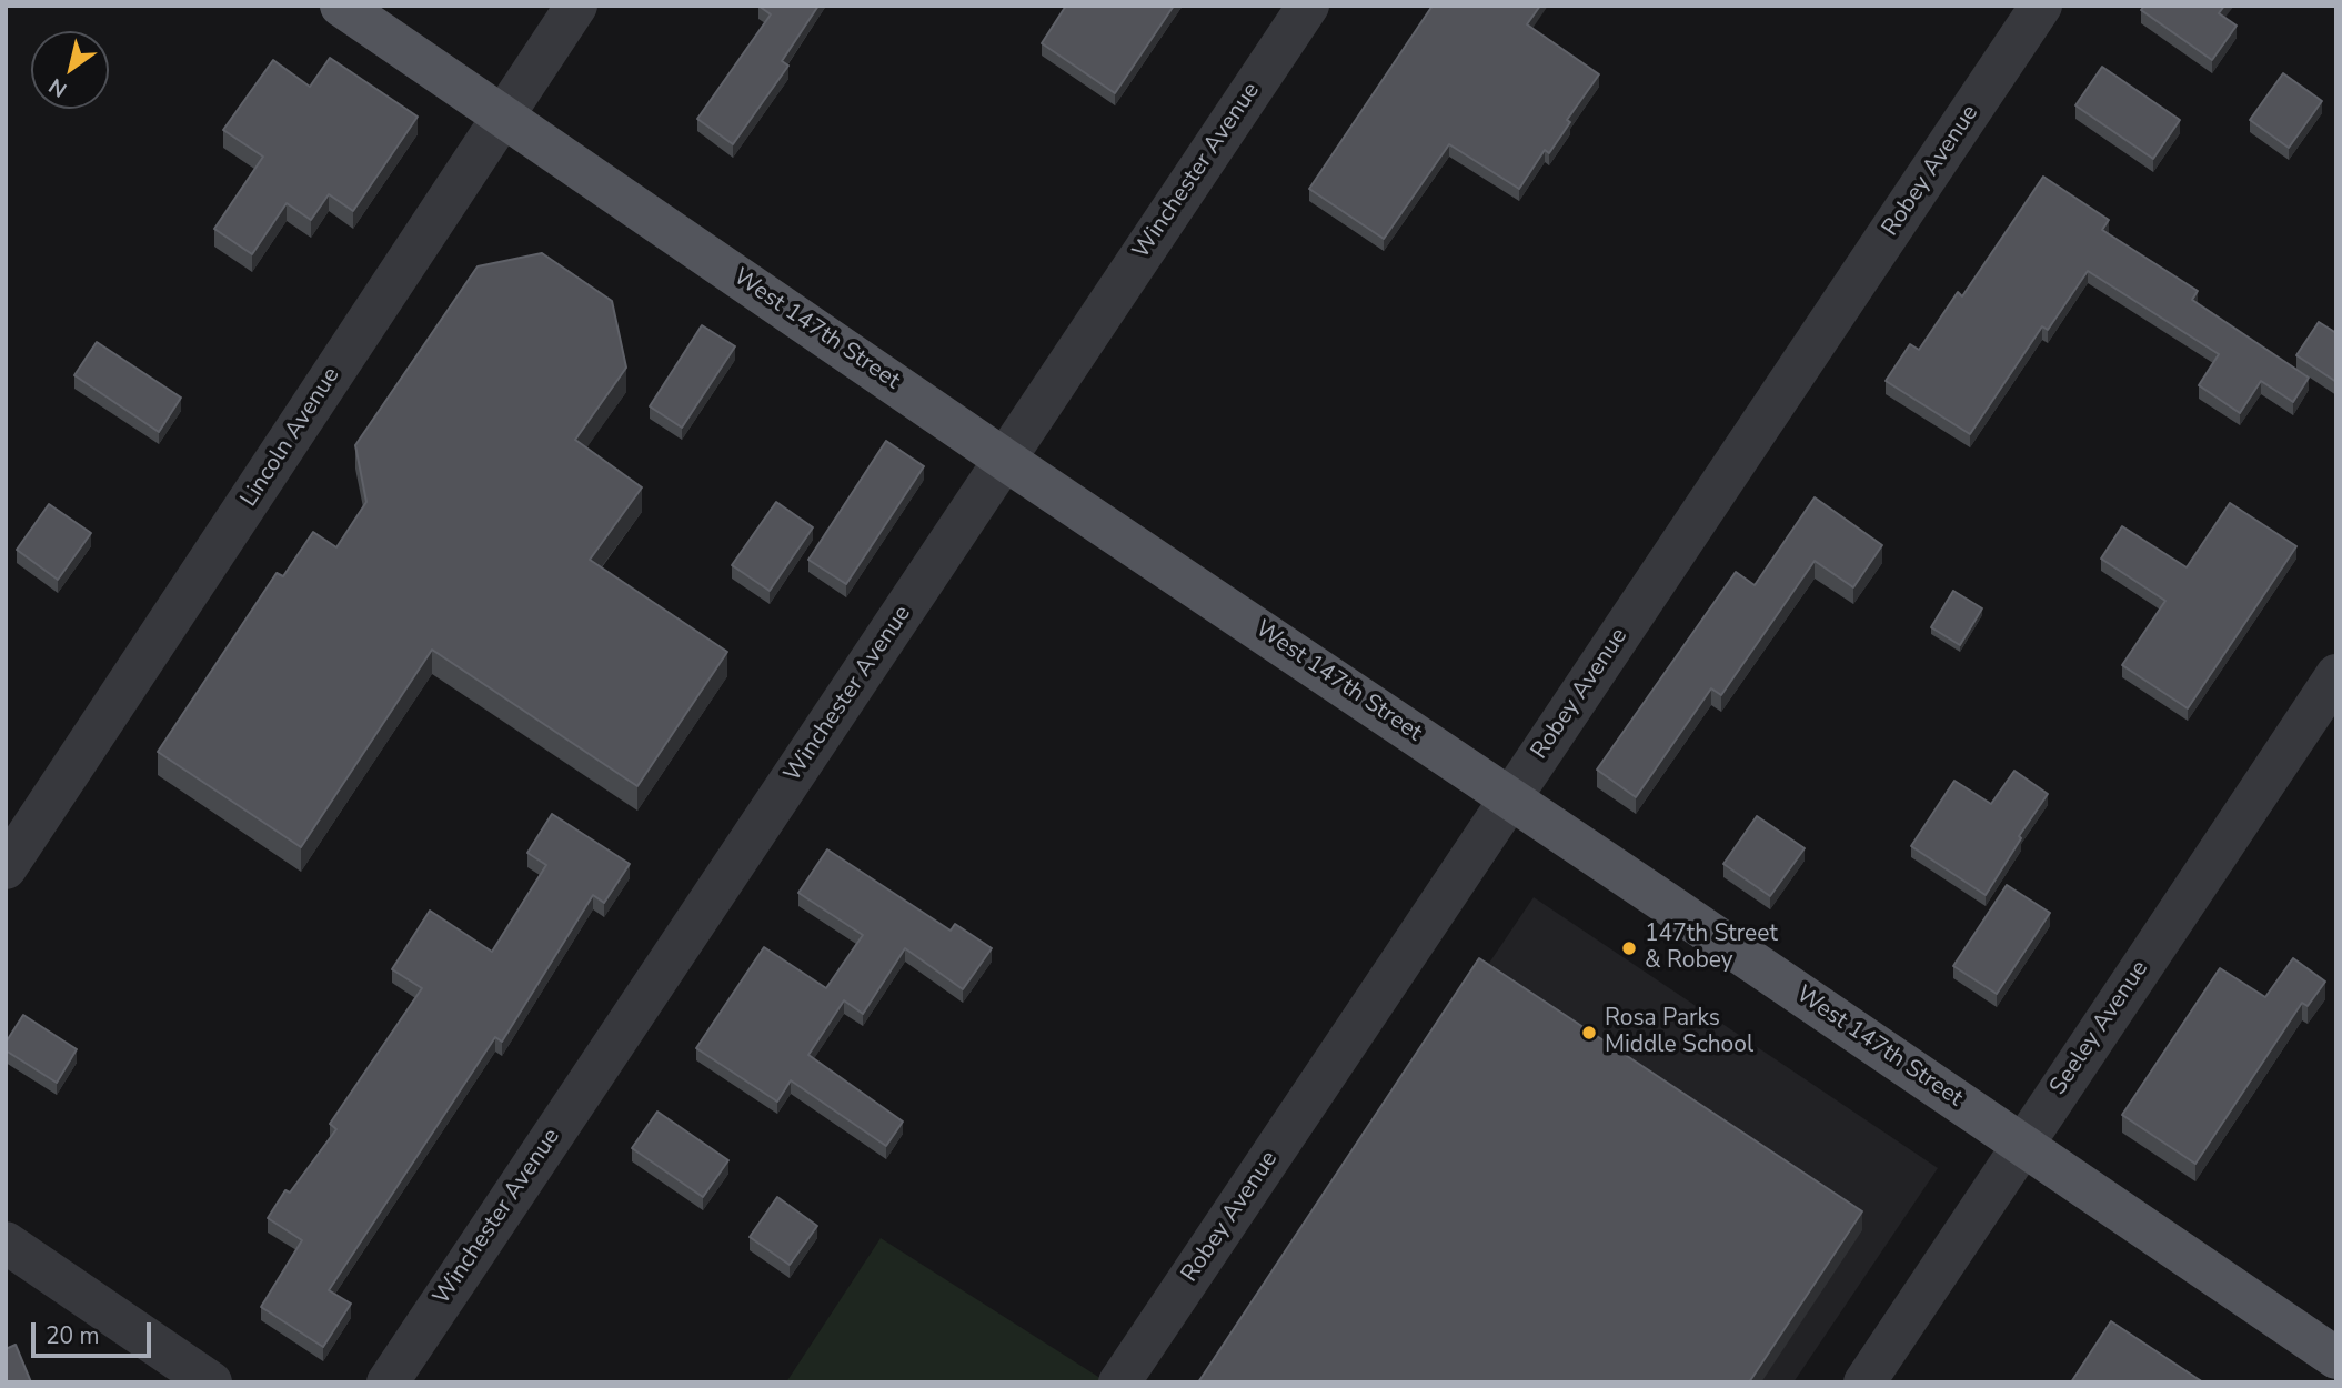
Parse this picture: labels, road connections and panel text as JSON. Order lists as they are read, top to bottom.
{
  "streets": {
    "main road": ["West 147th Street"],
    "street": [
      "Winchester Avenue",
      "Robey Avenue",
      "Lincoln Avenue",
      "Seeley Avenue"
    ]
  },
  "crossings": [
    ["Winchester Avenue", "West 147th Street"],
    ["Robey Avenue", "West 147th Street"],
    ["West 147th Street", "Lincoln Avenue"],
    ["West 147th Street", "Seeley Avenue"]
  ],
  "places": ["147th Street & Robey", "Rosa Parks Middle School"],
  "scale_bar": "20 m",
  "north": "bottom left"
}
